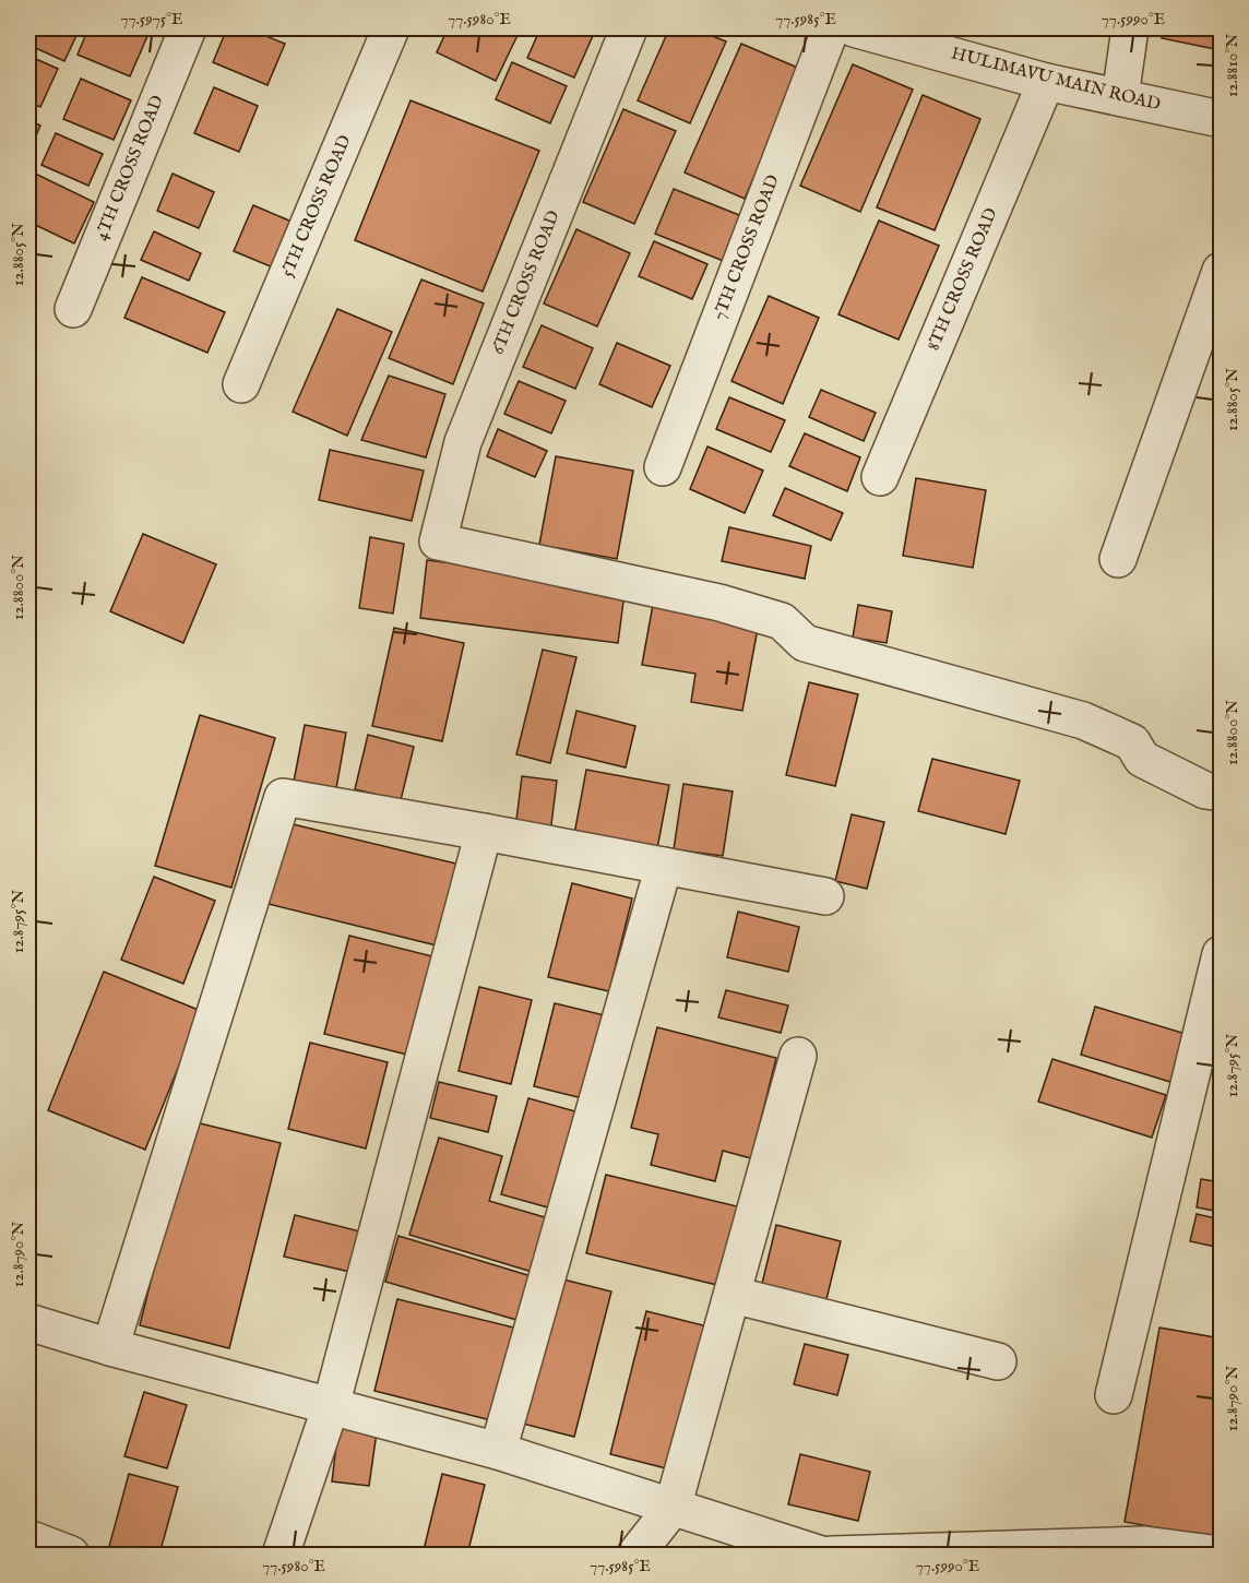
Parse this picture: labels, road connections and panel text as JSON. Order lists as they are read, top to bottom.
{
  "streets": {
    "street": [
      "HULIMAVU MAIN ROAD",
      "4TH CROSS ROAD",
      "5TH CROSS ROAD",
      "7TH CROSS ROAD",
      "8TH CROSS ROAD",
      "6TH CROSS ROAD"
    ]
  },
  "crossings": [
    ["HULIMAVU MAIN ROAD", "8TH CROSS ROAD"]
  ],
  "coordinates": [
    "77.5975°E",
    "77.5980°E",
    "77.5985°E",
    "77.5990°E",
    "12.8810°N",
    "12.8805°N",
    "12.8800°N",
    "12.8795°N",
    "12.8790°N"
  ]
}
